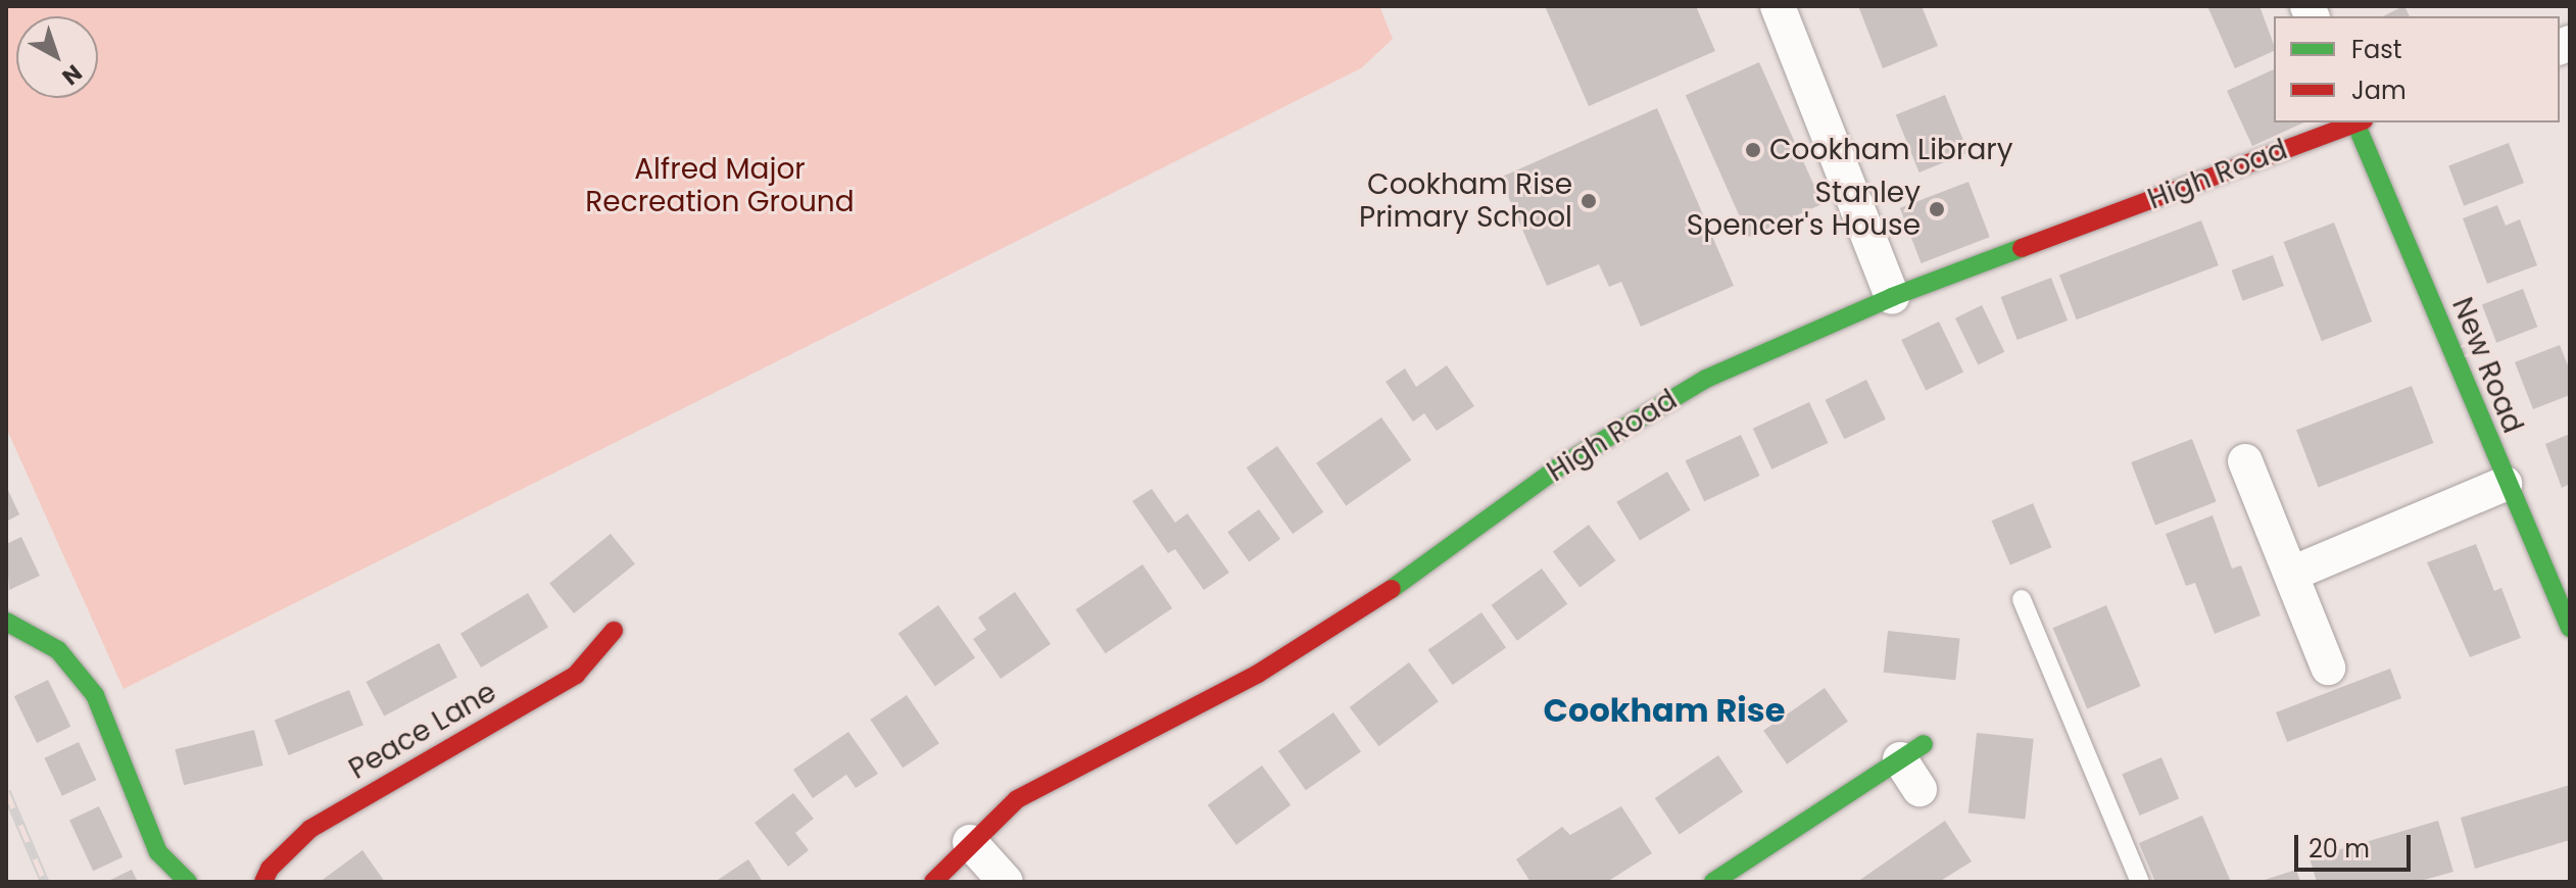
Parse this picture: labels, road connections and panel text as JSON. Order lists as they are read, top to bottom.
{
  "streets": {
    "street": ["High Road", "New Road", "Peace Lane"]
  },
  "districts": ["Cookham Rise"],
  "parks": ["Alfred Major Recreation Ground"],
  "places": ["Cookham Library", "Cookham Rise Primary School", "Stanley Spencer's House"],
  "legend": ["Fast", "Jam"],
  "scale_bar": "20 m",
  "north": "bottom right"
}
